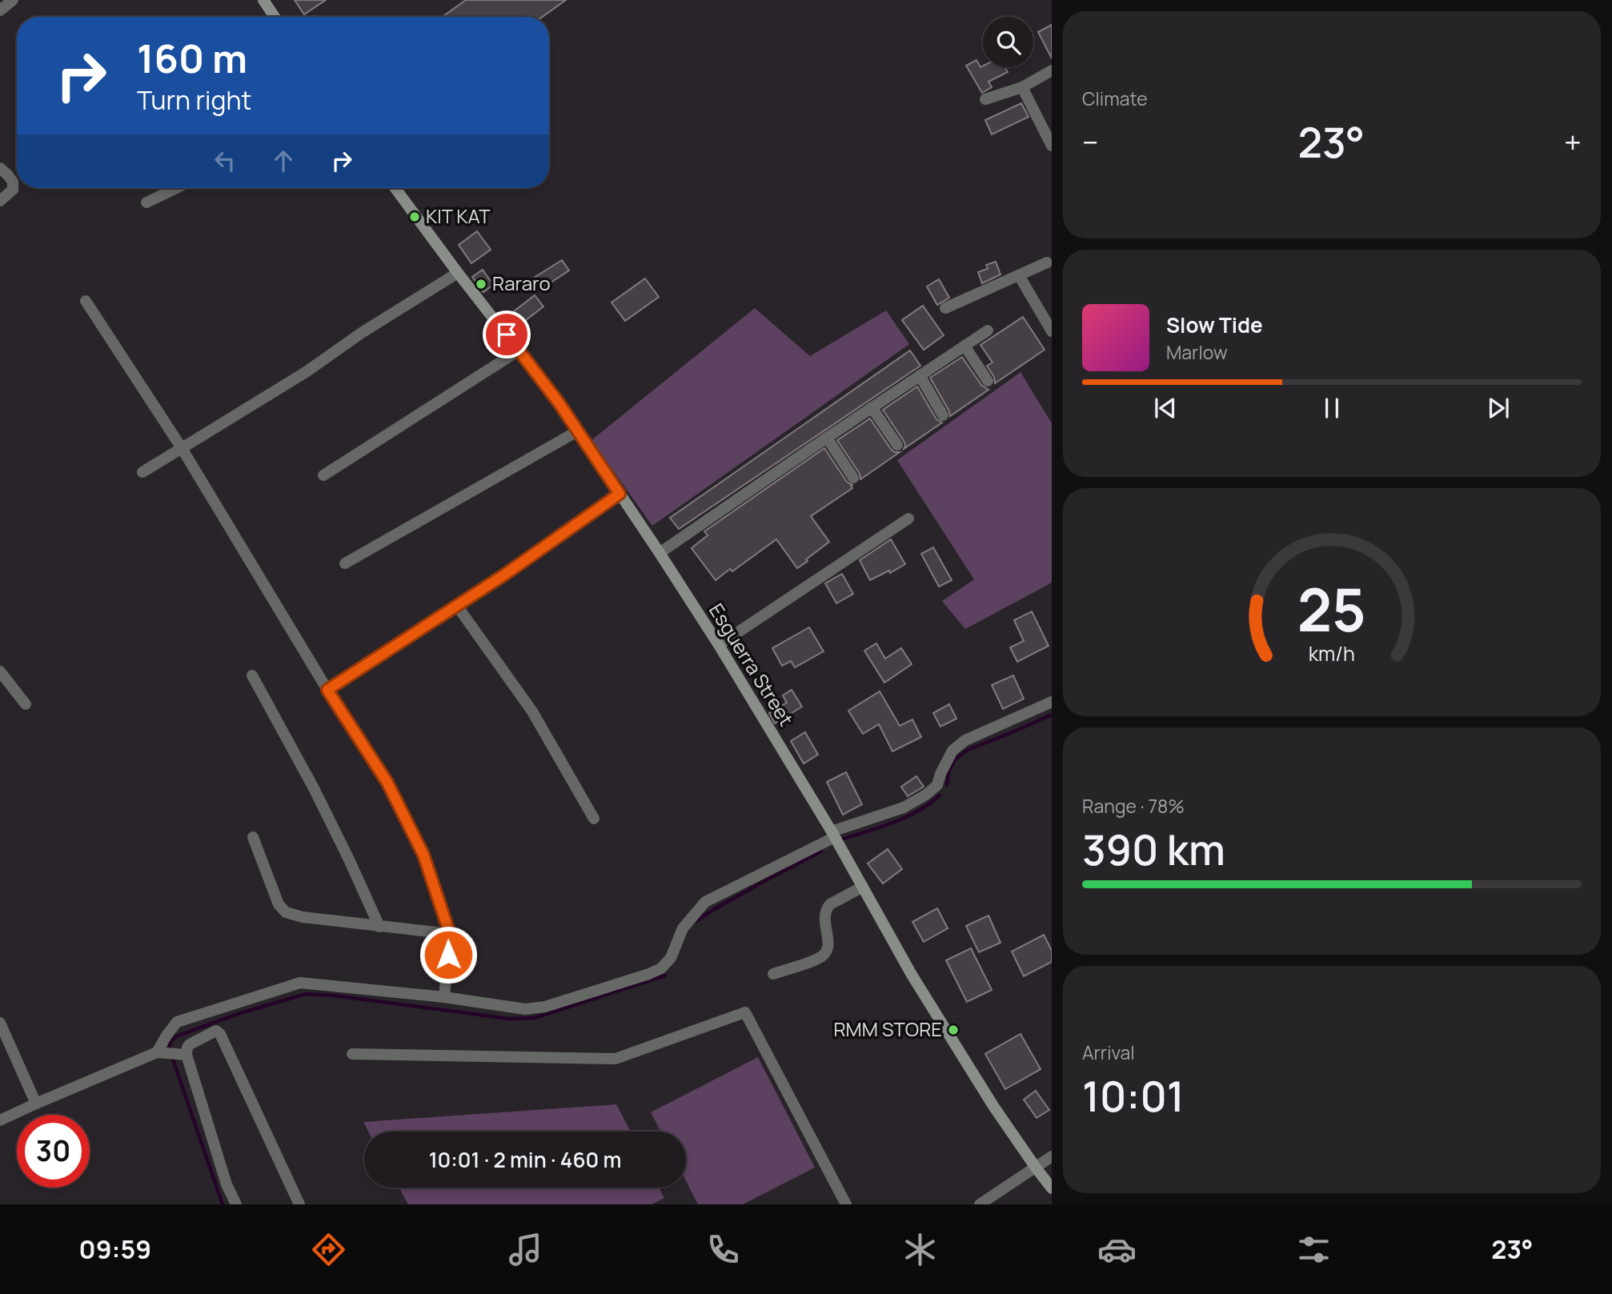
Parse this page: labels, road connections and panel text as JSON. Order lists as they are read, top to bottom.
{
  "streets": {
    "main road": ["Esguerra Street"]
  },
  "places": ["KIT KAT", "Rararo", "RMM STORE"],
  "page": {
    "tile": [
      "Climate",
      ["Range · 78%", "390 km"],
      ["Arrival", "10:01"]
    ],
    "turn": ["160 m", "Turn right"],
    "heat": ["−", "23°", "+"],
    "song": ["Slow Tide", "Marlow"],
    "limit": "30",
    "trip": "10:01 · 2 min · 460 m",
    "tabs": ["09:59", "23°"],
    "gauge": ["25", "km/h"]
  }
}
